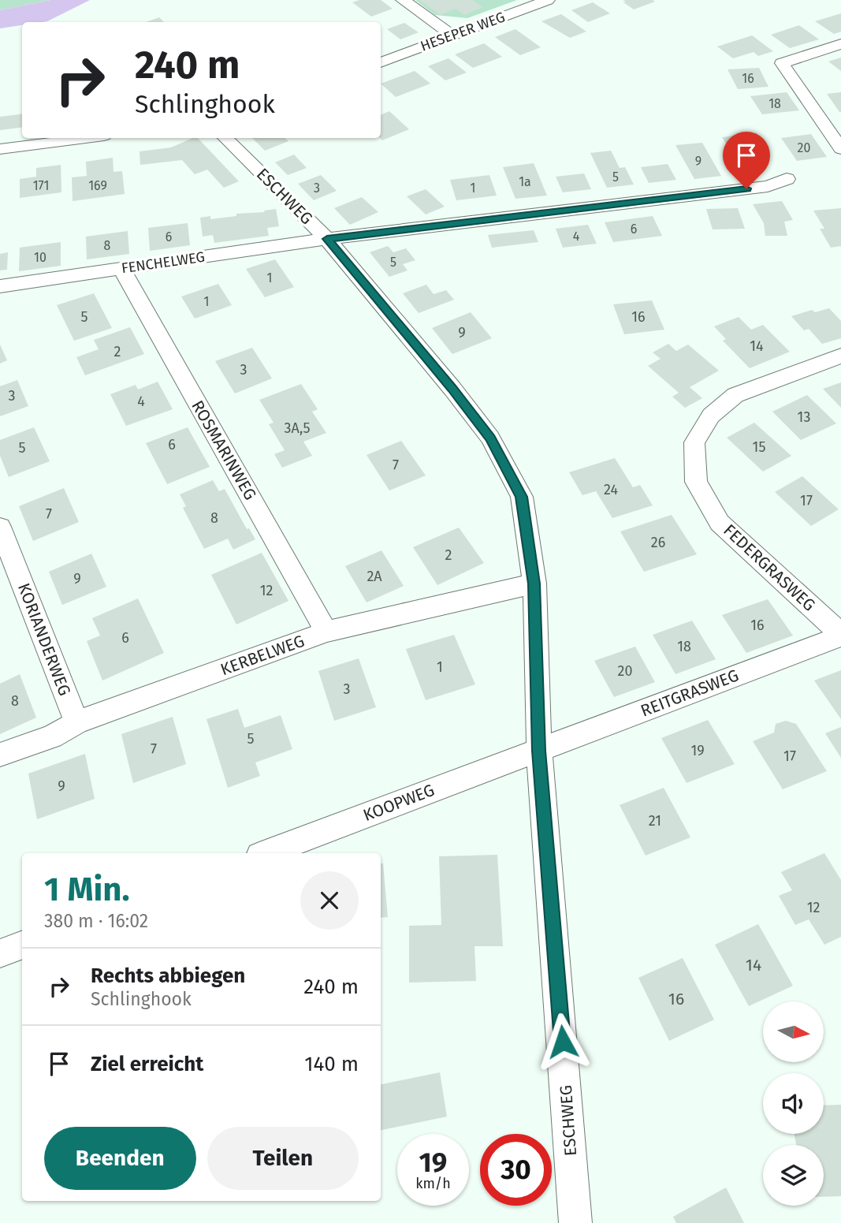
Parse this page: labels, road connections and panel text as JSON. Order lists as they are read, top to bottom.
{
  "streets": {
    "street": [
      "HESEPER WEG",
      "ESCHWEG",
      "FENCHELWEG",
      "ROSMARINWEG",
      "FEDERGRASWEG",
      "KORIANDERWEG",
      "KERBELWEG",
      "REITGRASWEG",
      "KOOPWEG"
    ]
  },
  "crossings": [
    ["ESCHWEG", "FENCHELWEG"],
    ["ESCHWEG", "KERBELWEG"],
    ["ESCHWEG", "REITGRASWEG"],
    ["ESCHWEG", "KOOPWEG"],
    ["FENCHELWEG", "ROSMARINWEG"],
    ["ROSMARINWEG", "KERBELWEG"],
    ["FEDERGRASWEG", "REITGRASWEG"],
    ["KORIANDERWEG", "KERBELWEG"],
    ["REITGRASWEG", "KOOPWEG"]
  ],
  "house_numbers": [
    "16",
    "18",
    "20",
    "9",
    "5",
    "1a",
    "171",
    "169",
    "3",
    "1",
    "6",
    "4",
    "6",
    "8",
    "10",
    "5",
    "1",
    "1",
    "5",
    "16",
    "9",
    "14",
    "2",
    "3",
    "3",
    "4",
    "13",
    "3A,5",
    "6",
    "15",
    "5",
    "7",
    "24",
    "17",
    "7",
    "8",
    "26",
    "2",
    "2A",
    "9",
    "12",
    "16",
    "6",
    "18",
    "1",
    "20",
    "3",
    "8",
    "5",
    "7",
    "19",
    "17",
    "9",
    "21",
    "12",
    "14",
    "16"
  ],
  "north": "right",
  "page": {
    "turn": ["240 m", "Schlinghook"],
    "heading": ["1 Min.", "380 m · 16:02"],
    "list": [
      {
        "name": "Rechts abbiegen",
        "note": "Schlinghook",
        "value": "240 m"
      },
      {
        "name": "Ziel erreicht",
        "value": "140 m"
      }
    ],
    "buttons": ["Beenden", "Teilen"],
    "speed": "19 km/h",
    "limit": "30"
  }
}
